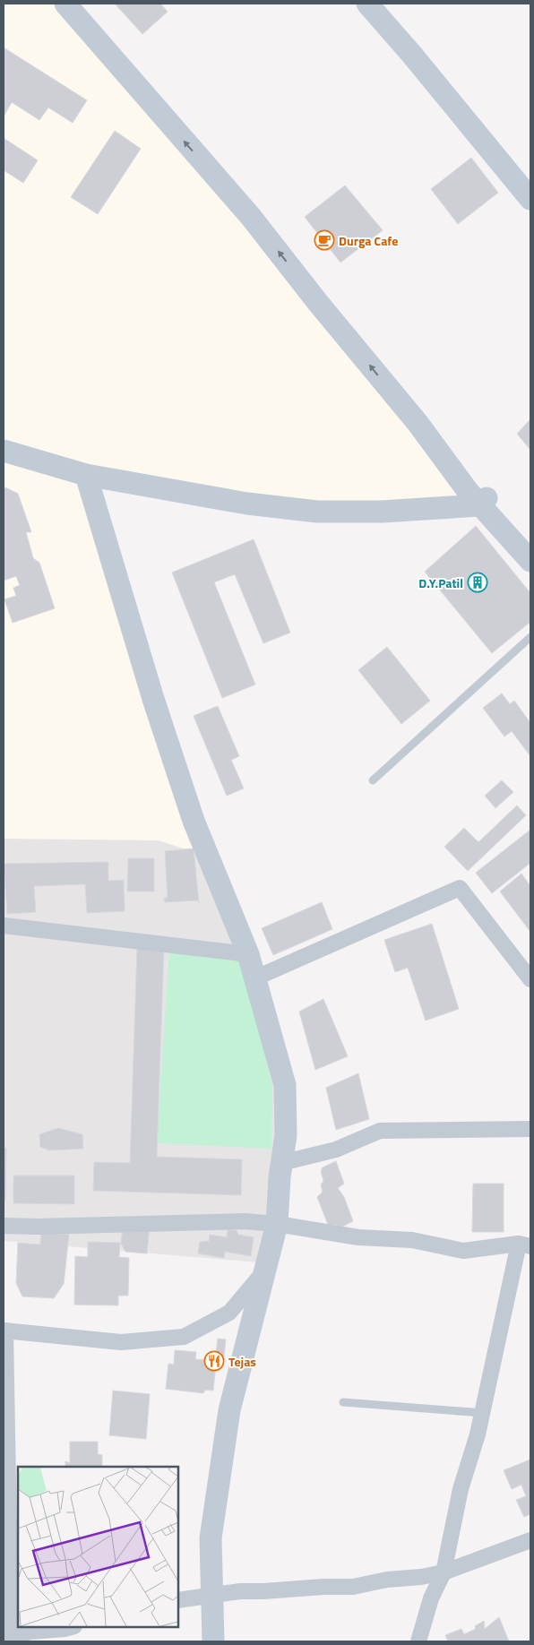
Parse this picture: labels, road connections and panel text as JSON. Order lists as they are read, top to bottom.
{
  "places": {
    "cafe": ["Durga Cafe"],
    "building": ["D.Y.Patil"],
    "restaurant": ["Tejas"]
  }
}
